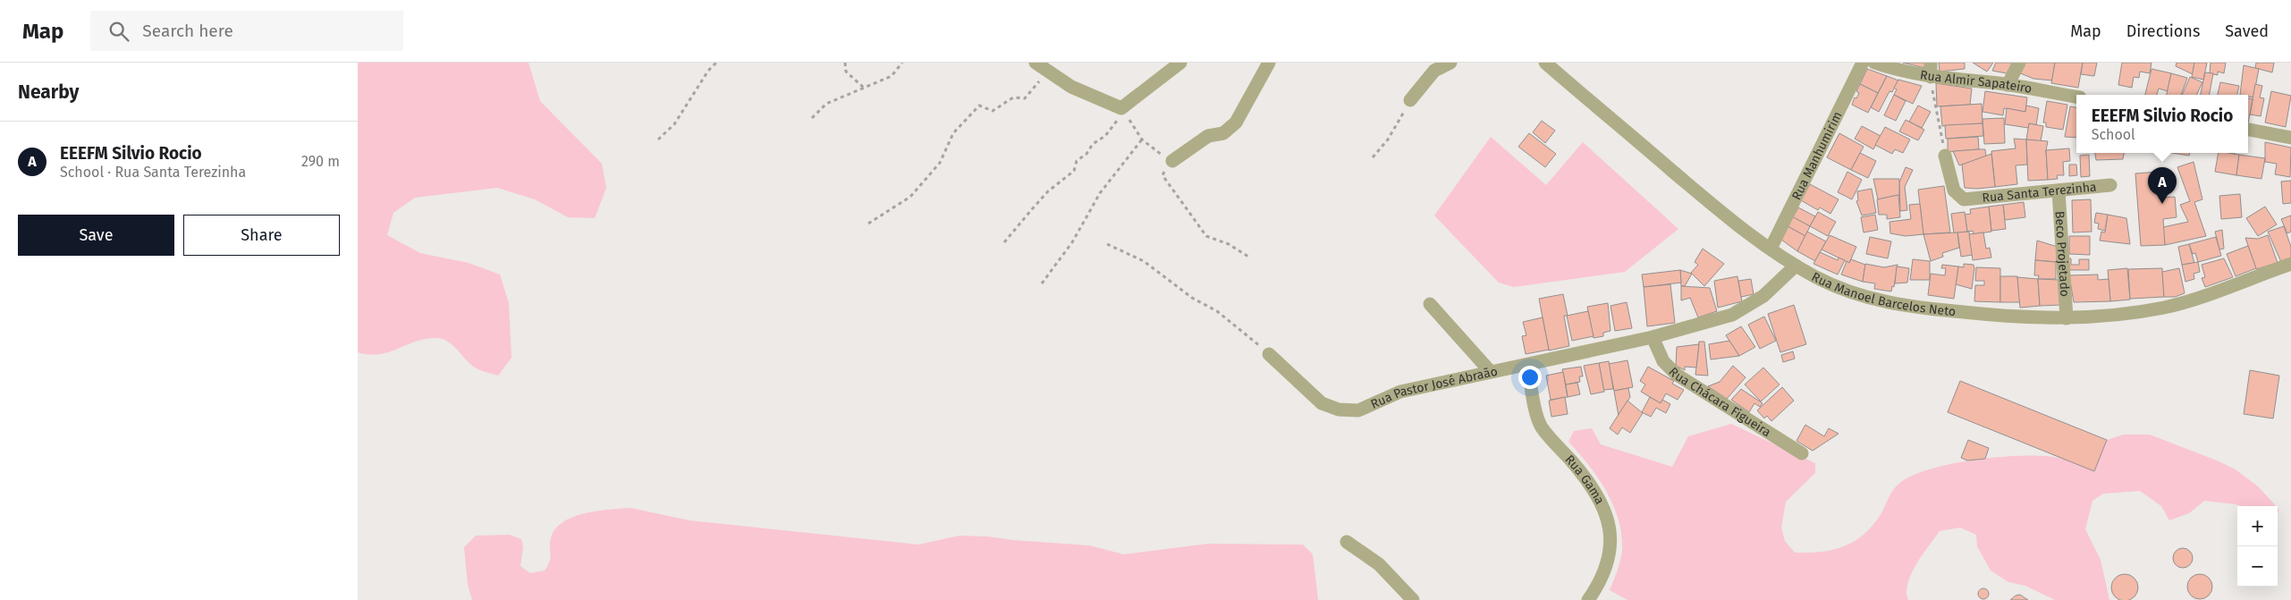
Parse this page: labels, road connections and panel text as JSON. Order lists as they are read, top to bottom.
{
  "streets": {
    "street": [
      "Rua Almir Sapateiro",
      "Rua Manhumirim",
      "Rua Santa Terezinha",
      "Beco Projetado",
      "Rua Manoel Barcelos Neto",
      "Rua Pastor José Abraão",
      "Rua Chácara Figueira",
      "Rua Gama"
    ]
  },
  "crossings": [
    ["Rua Manhumirim", "Rua Manoel Barcelos Neto"],
    ["Rua Santa Terezinha", "Beco Projetado"],
    ["Beco Projetado", "Rua Manoel Barcelos Neto"],
    ["Rua Manoel Barcelos Neto", "Rua Pastor José Abraão"],
    ["Rua Pastor José Abraão", "Rua Chácara Figueira"],
    ["Rua Pastor José Abraão", "Rua Gama"]
  ],
  "page": {
    "header": "Map",
    "search": "Search here",
    "nav": ["Map", "Directions", "Saved"],
    "heading": "Nearby",
    "popup": ["EEEFM Silvio Rocio", "School"],
    "list": [
      {
        "mark": "A",
        "name": "EEEFM Silvio Rocio",
        "note": "School · Rua Santa Terezinha",
        "value": "290 m"
      }
    ],
    "pins": "A",
    "buttons": ["Save", "Share"],
    "map_buttons": ["+", "−"]
  }
}
